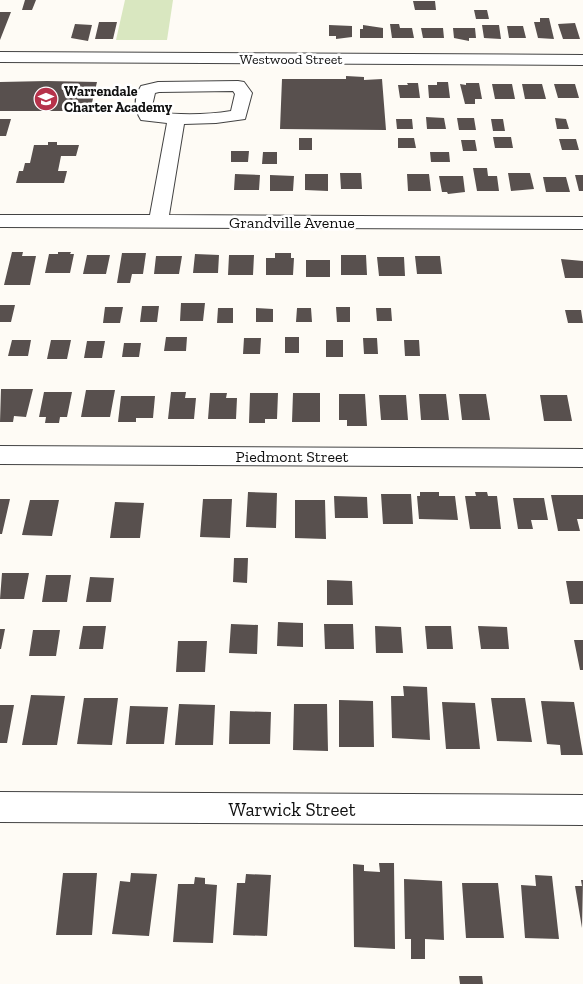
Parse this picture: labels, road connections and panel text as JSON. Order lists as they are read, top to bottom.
{
  "streets": {
    "street": [
      "Westwood Street",
      "Grandville Avenue",
      "Piedmont Street",
      "Warwick Street"
    ]
  },
  "places": {
    "school or university": ["Warrendale Charter Academy"]
  }
}
